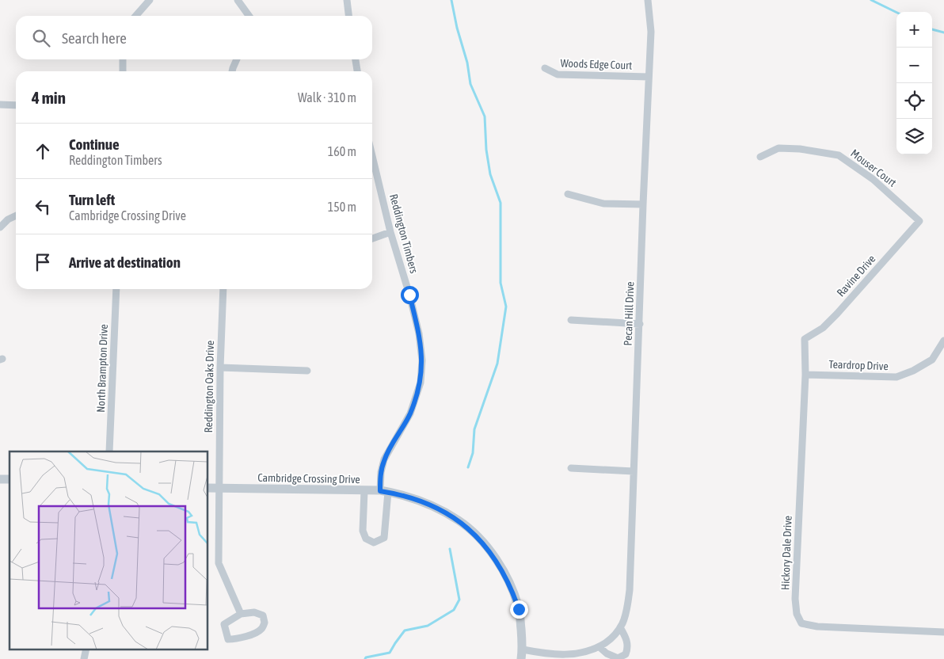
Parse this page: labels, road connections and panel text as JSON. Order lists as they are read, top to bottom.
{
  "streets": {
    "street": [
      "Woods Edge Court",
      "Mouser Court",
      "Reddington Timbers",
      "Ravine Drive",
      "Pecan Hill Drive",
      "Teardrop Drive",
      "North Brampton Drive",
      "Reddington Oaks Drive",
      "Cambridge Crossing Drive",
      "Hickory Dale Drive"
    ]
  },
  "crossings": [
    ["Woods Edge Court", "Pecan Hill Drive"],
    ["Mouser Court", "Ravine Drive"],
    ["Reddington Timbers", "Cambridge Crossing Drive"],
    ["Ravine Drive", "Hickory Dale Drive"],
    ["Pecan Hill Drive", "Cambridge Crossing Drive"],
    ["Teardrop Drive", "Hickory Dale Drive"],
    ["Reddington Oaks Drive", "Cambridge Crossing Drive"]
  ],
  "page": {
    "map_buttons": ["+", "−"],
    "search": "Search here",
    "heading": ["4 min", "Walk · 310 m"],
    "list": [
      ["Continue", "Reddington Timbers", "160 m"],
      ["Turn left", "Cambridge Crossing Drive", "150 m"],
      "Arrive at destination"
    ]
  }
}
